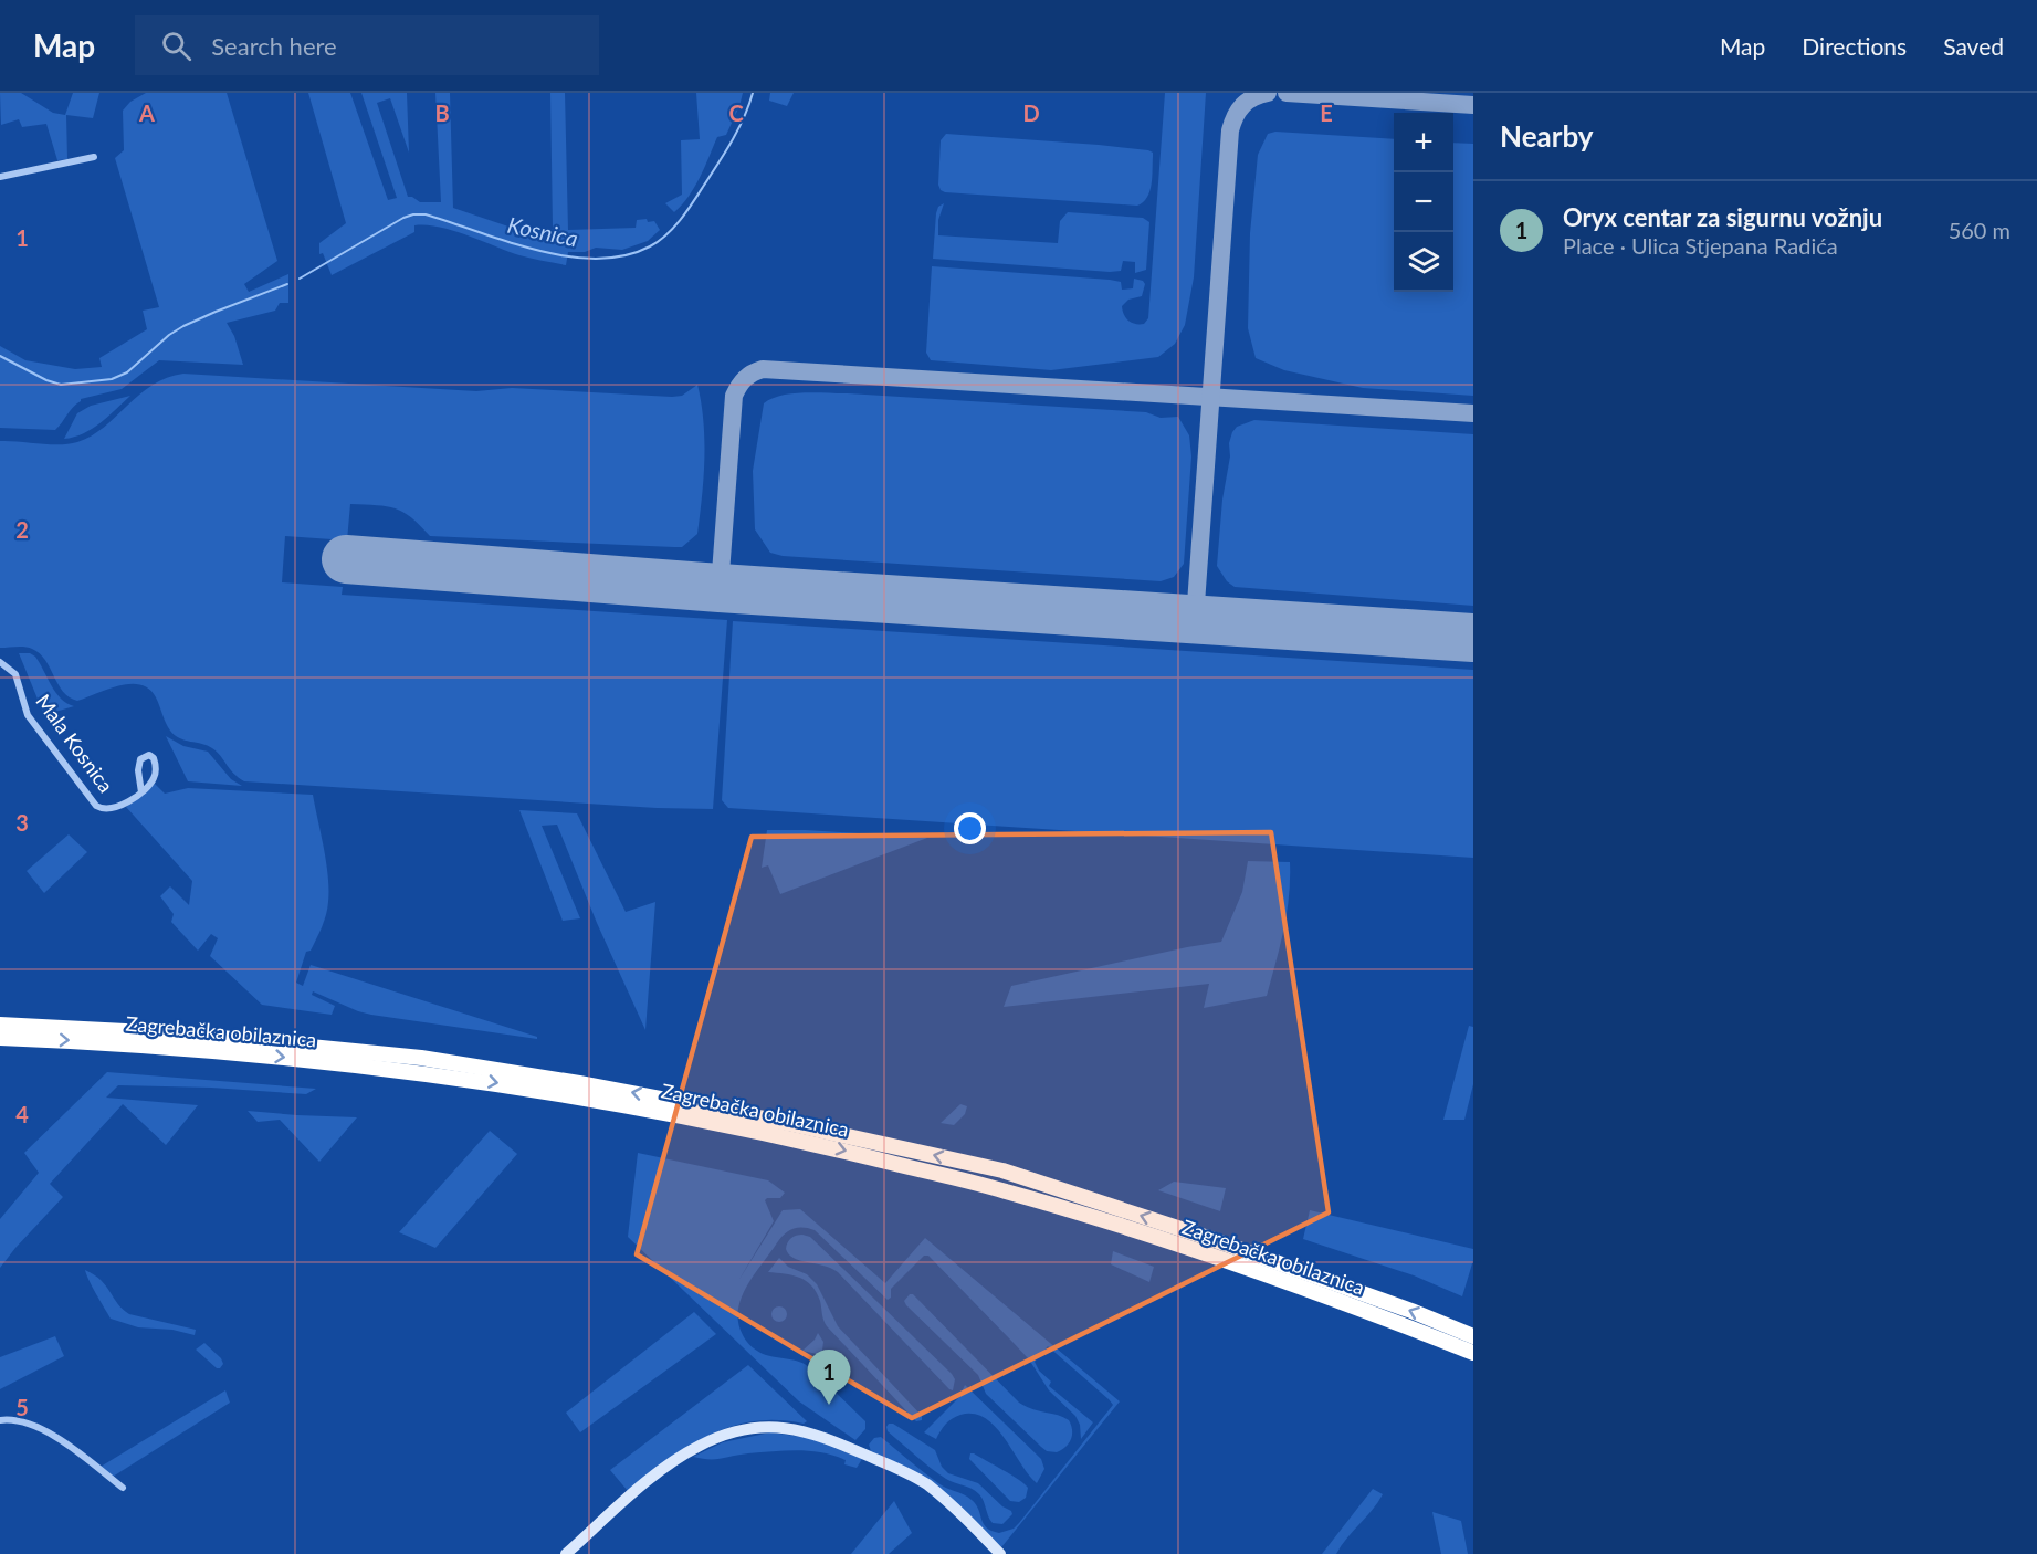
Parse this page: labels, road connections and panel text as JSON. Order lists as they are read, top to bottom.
{
  "streets": {
    "highway": ["Zagrebačka obilaznica"],
    "street": ["Mala Kosnica"]
  },
  "water": ["Kosnica"],
  "page": {
    "header": "Map",
    "search": "Search here",
    "nav": ["Map", "Directions", "Saved"],
    "heading": "Nearby",
    "map_buttons": ["+", "−"],
    "list": [
      {
        "mark": "1",
        "name": "Oryx centar za sigurnu vožnju",
        "note": "Place · Ulica Stjepana Radića",
        "value": "560 m"
      }
    ],
    "pins": "1"
  },
  "grid": {
    "columns": [
      "A",
      "B",
      "C",
      "D",
      "E"
    ],
    "rows": [
      "1",
      "2",
      "3",
      "4",
      "5"
    ]
  }
}
